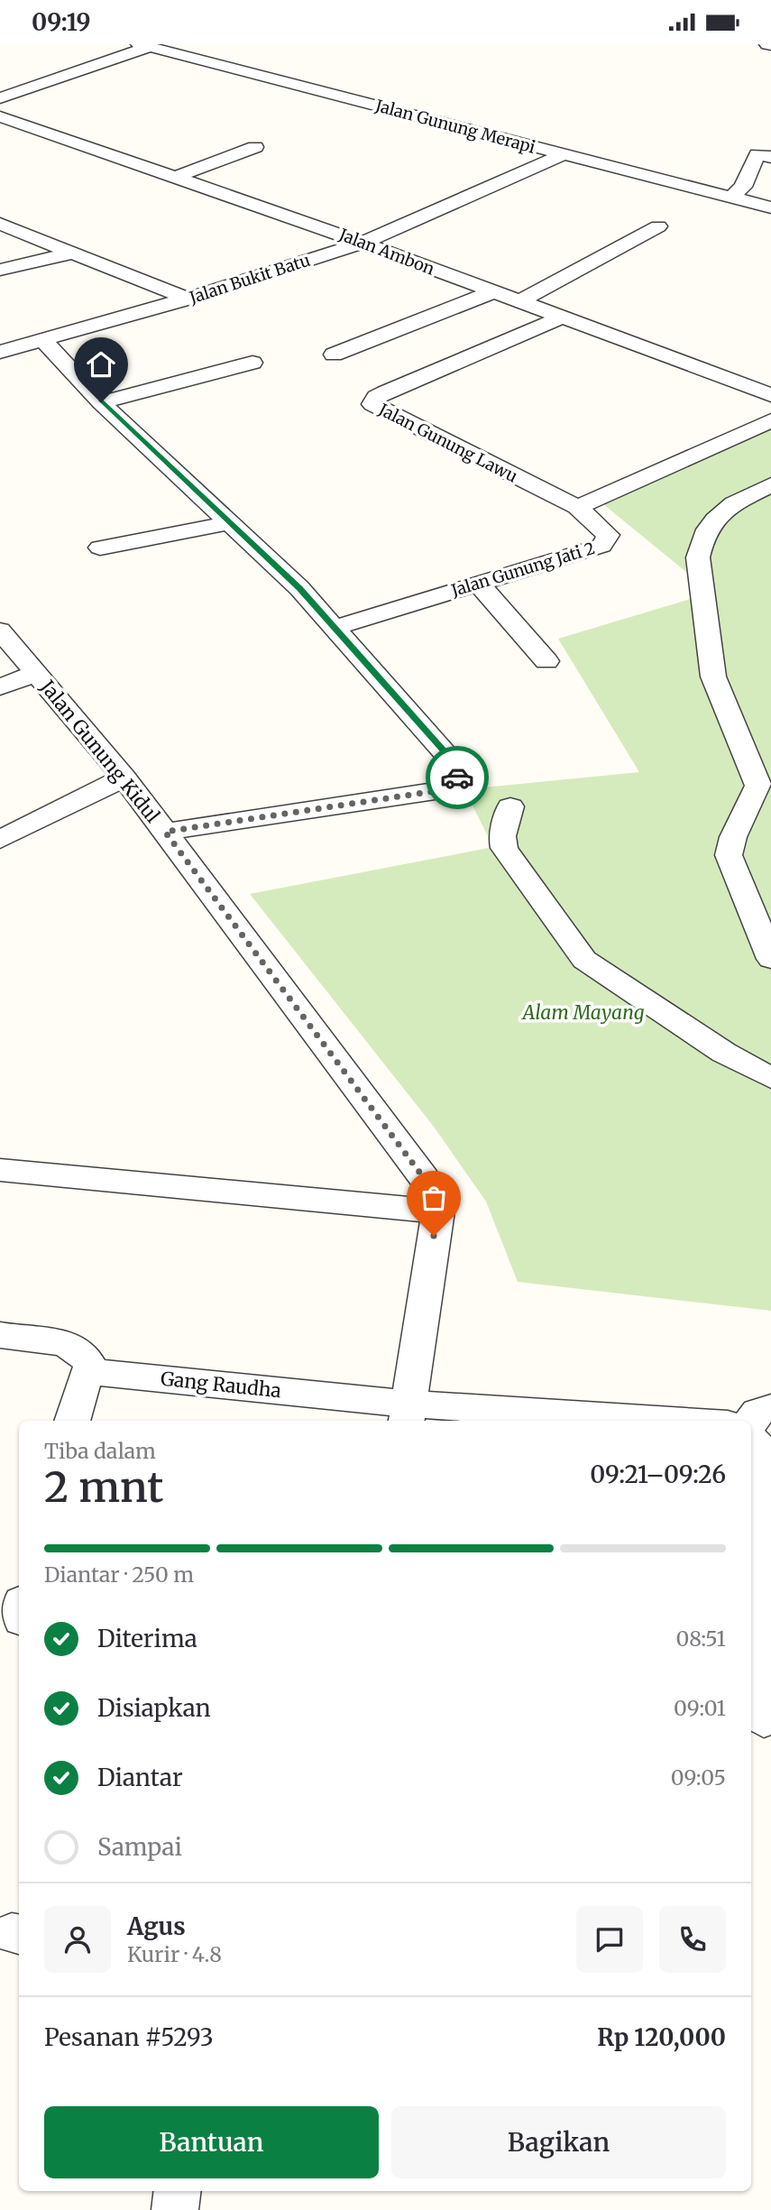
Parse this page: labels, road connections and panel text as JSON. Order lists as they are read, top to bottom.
{
  "streets": {
    "street": [
      "Jalan Gunung Merapi",
      "Jalan Ambon",
      "Jalan Bukit Batu",
      "Jalan Gunung Lawu",
      "Jalan Gunung Jati 2",
      "Jalan Gunung Kidul",
      "Gang Raudha"
    ]
  },
  "crossings": [
    ["Jalan Gunung Merapi", "Jalan Bukit Batu"],
    ["Jalan Ambon", "Jalan Bukit Batu"],
    ["Jalan Ambon", "Jalan Gunung Lawu"],
    ["Jalan Gunung Lawu", "Jalan Gunung Jati 2"]
  ],
  "parks": ["Alam Mayang"],
  "page": {
    "status": "09:19",
    "heading": ["2 mnt", "Tiba dalam", "09:21–09:26"],
    "panel": [
      "Agus",
      "Kurir · 4.8",
      "Pesanan #5293",
      "Rp 120,000"
    ],
    "bar": "Diantar · 250 m",
    "list": [
      ["Diterima", "08:51"],
      ["Disiapkan", "09:01"],
      ["Diantar", "09:05"],
      "Sampai"
    ],
    "buttons": ["Bantuan", "Bagikan"]
  }
}
